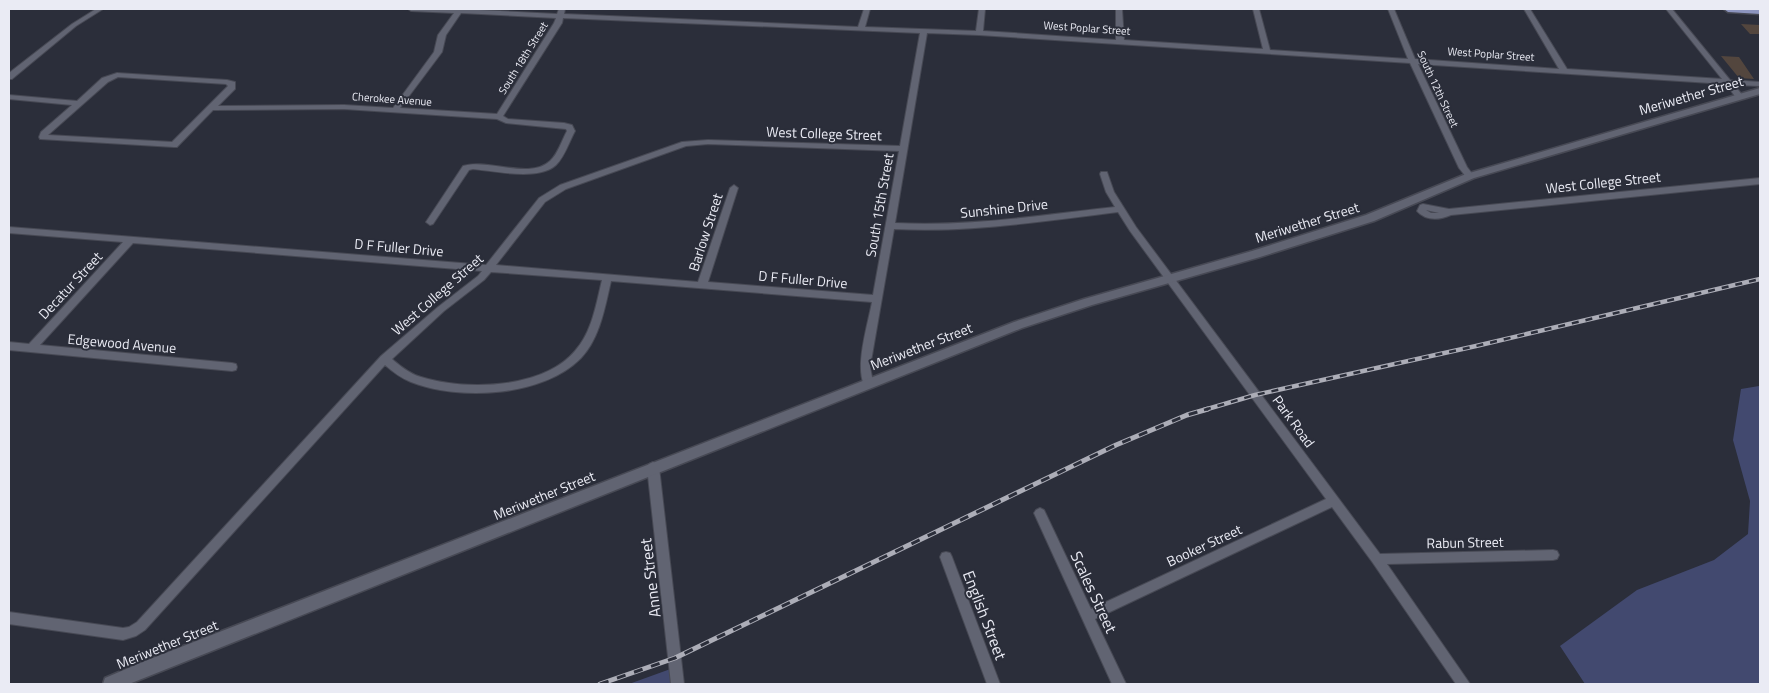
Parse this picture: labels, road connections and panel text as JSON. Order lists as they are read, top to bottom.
{
  "streets": {
    "street": [
      "West Poplar Street",
      "South 18th Street",
      "South 12th Street",
      "Meriwether Street",
      "Cherokee Avenue",
      "West College Street",
      "South 15th Street",
      "Sunshine Drive",
      "Barlow Street",
      "D F Fuller Drive",
      "Decatur Street",
      "Edgewood Avenue",
      "Park Road",
      "Rabun Street",
      "Booker Street",
      "Anne Street",
      "Scales Street",
      "English Street"
    ]
  },
  "crossings": [
    ["West Poplar Street", "South 18th Street"],
    ["West Poplar Street", "South 12th Street"],
    ["West Poplar Street", "South 15th Street"],
    ["South 18th Street", "Cherokee Avenue"],
    ["South 12th Street", "Meriwether Street"],
    ["Meriwether Street", "South 15th Street"],
    ["Meriwether Street", "Park Road"],
    ["Meriwether Street", "Anne Street"],
    ["West College Street", "South 15th Street"],
    ["West College Street", "D F Fuller Drive"],
    ["South 15th Street", "Sunshine Drive"],
    ["South 15th Street", "D F Fuller Drive"],
    ["Sunshine Drive", "Park Road"],
    ["Barlow Street", "D F Fuller Drive"],
    ["D F Fuller Drive", "Decatur Street"],
    ["Decatur Street", "Edgewood Avenue"],
    ["Park Road", "Rabun Street"],
    ["Park Road", "Booker Street"],
    ["Booker Street", "Scales Street"]
  ]
}
